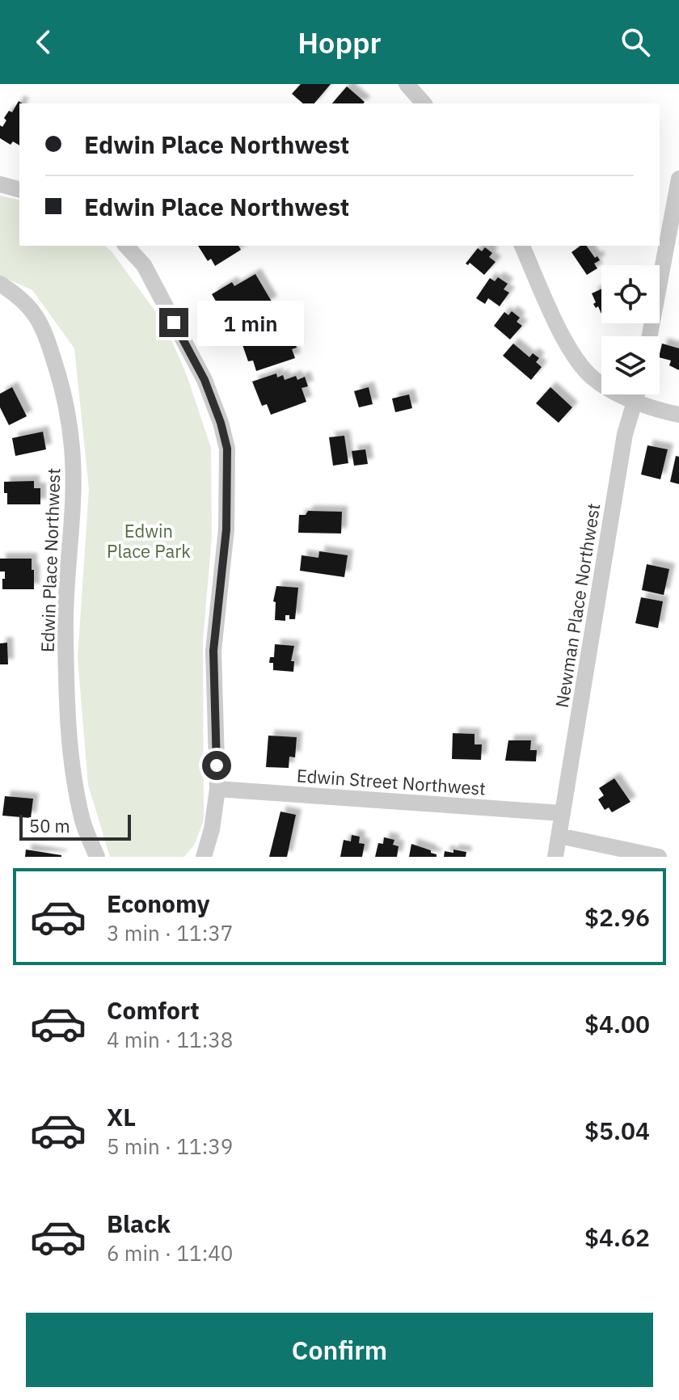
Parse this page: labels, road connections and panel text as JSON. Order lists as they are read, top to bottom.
{
  "streets": {
    "street": ["Edwin Place Northwest", "Newman Place Northwest", "Edwin Street Northwest"]
  },
  "crossings": [
    ["Newman Place Northwest", "Edwin Street Northwest"]
  ],
  "parks": ["Edwin Place Park"],
  "scale_bar": "50 m",
  "page": {
    "header": "Hoppr",
    "banner": ["Edwin Place Northwest", "Edwin Place Northwest"],
    "bubble": "1 min",
    "scale": "50 m",
    "list": [
      {
        "name": "Economy",
        "note": "3 min · 11:37",
        "value": "$2.96"
      },
      {
        "name": "Comfort",
        "note": "4 min · 11:38",
        "value": "$4.00"
      },
      {
        "name": "XL",
        "note": "5 min · 11:39",
        "value": "$5.04"
      },
      {
        "name": "Black",
        "note": "6 min · 11:40",
        "value": "$4.62"
      }
    ],
    "buttons": "Confirm"
  }
}
